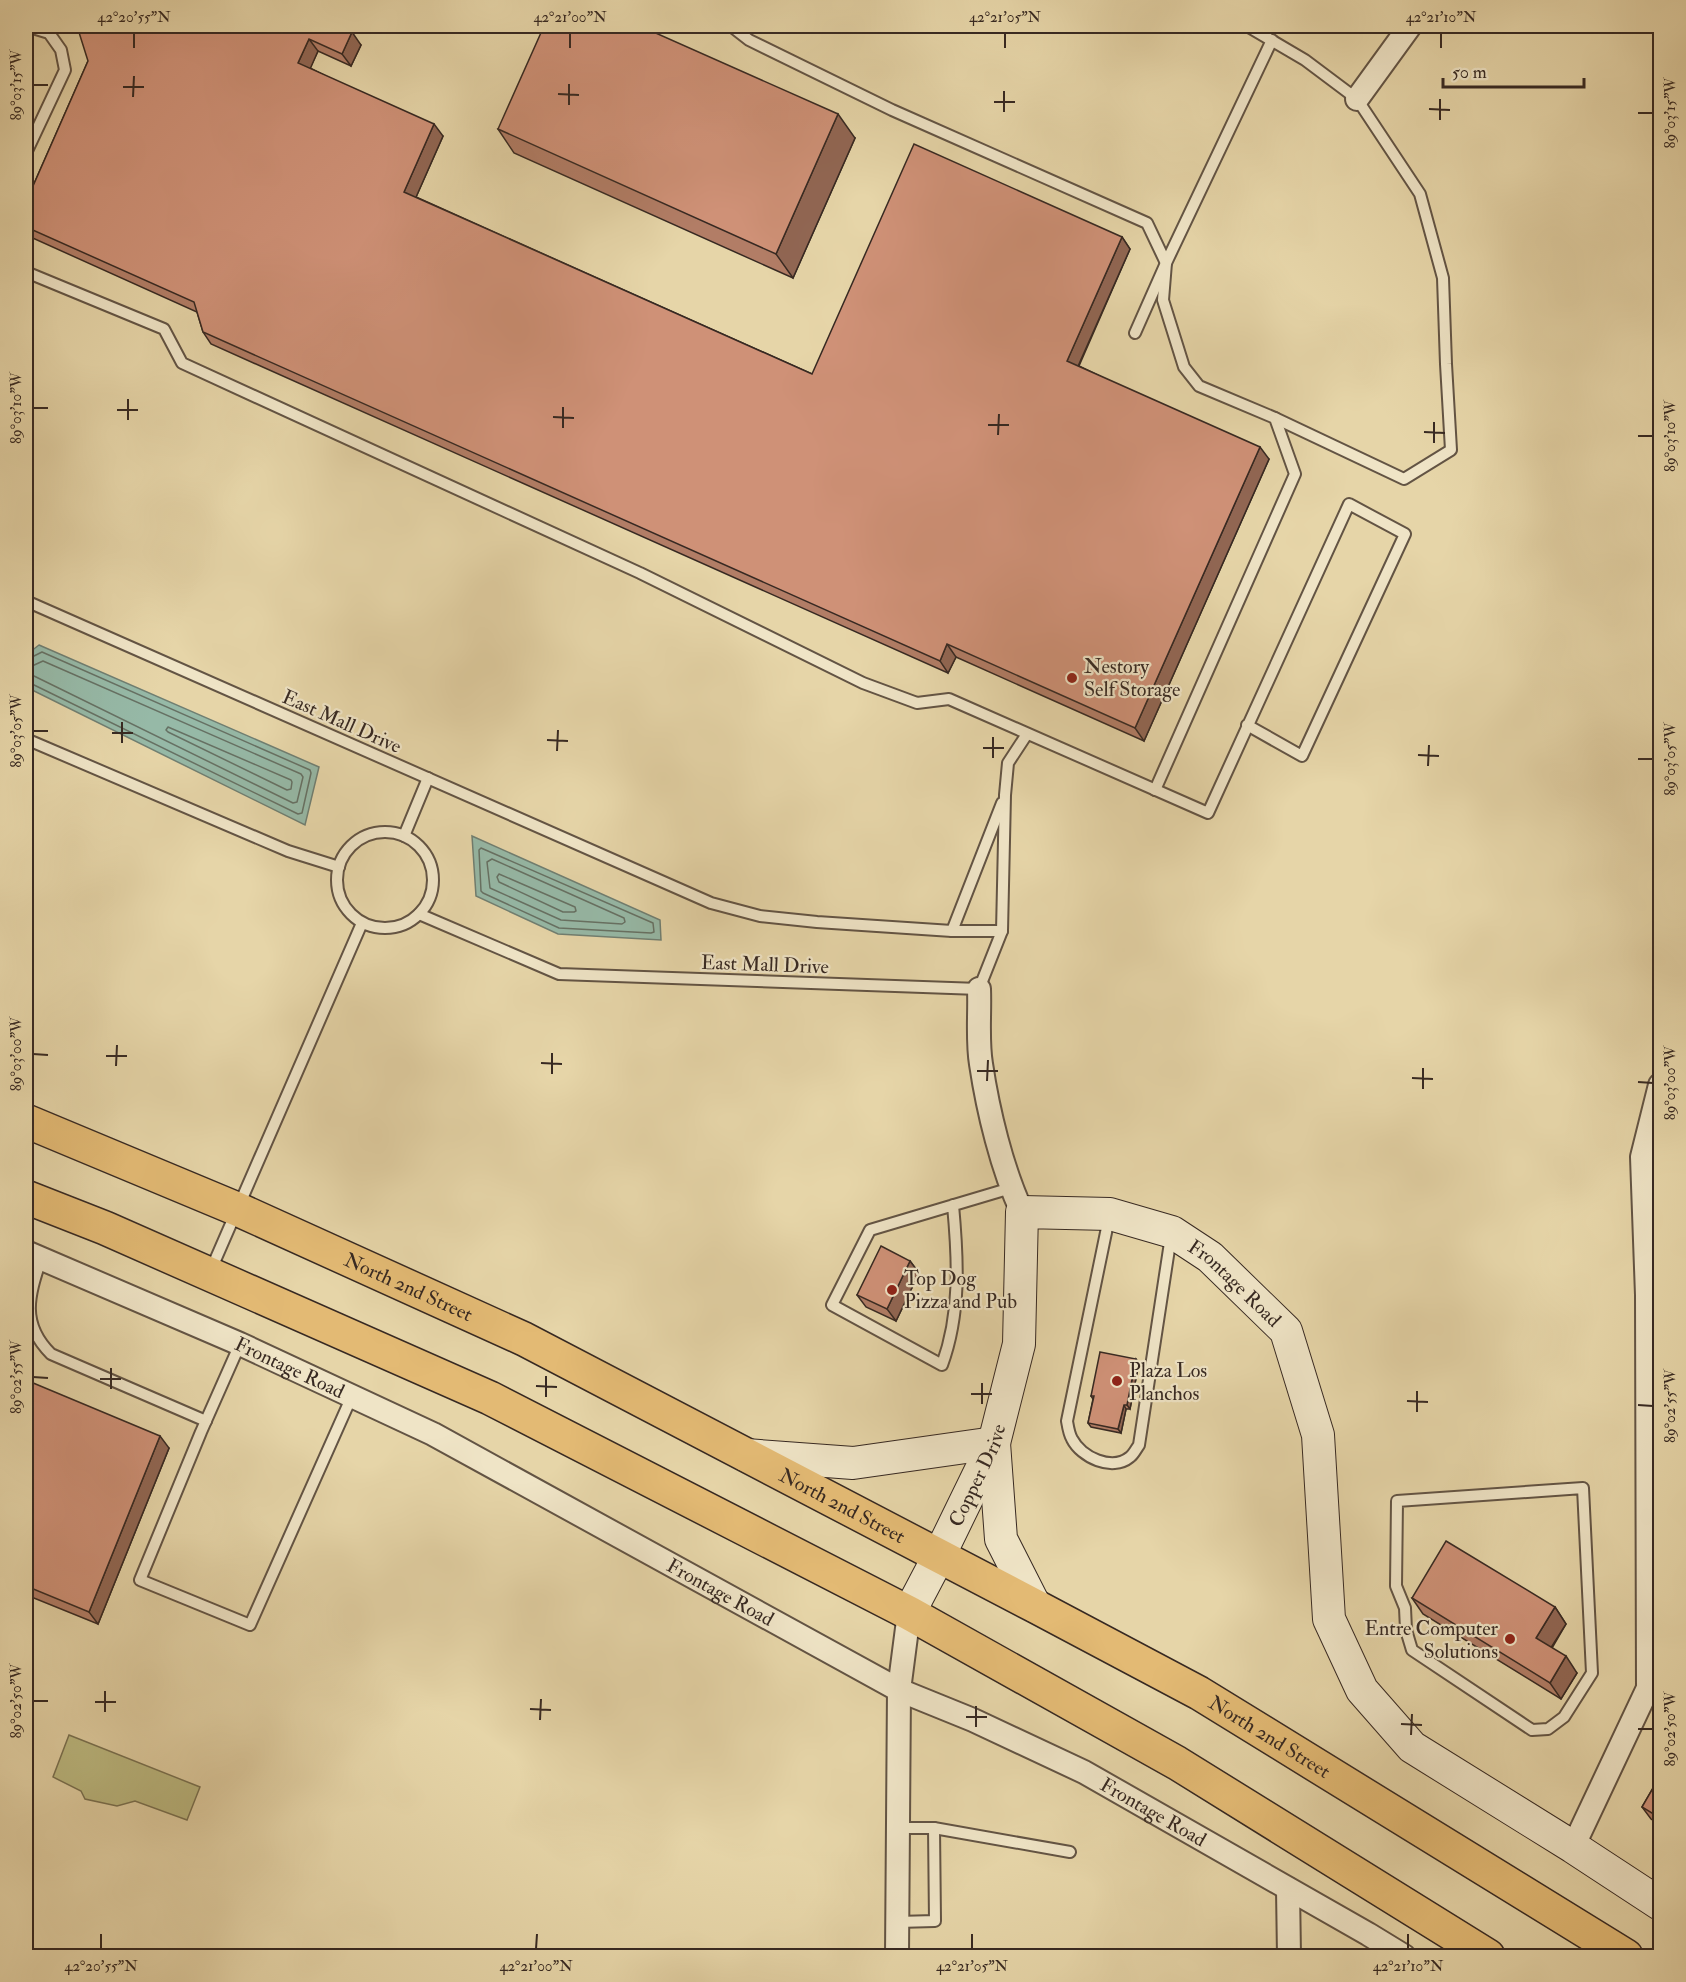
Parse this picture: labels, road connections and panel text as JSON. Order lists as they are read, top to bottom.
{
  "streets": {
    "main road": ["North 2nd Street"],
    "street": ["Frontage Road", "Copper Drive"],
    "lane": ["East Mall Drive"]
  },
  "crossings": [
    ["East Mall Drive", "Copper Drive"],
    ["Frontage Road", "Copper Drive"],
    ["North 2nd Street", "Copper Drive"]
  ],
  "places": [
    "Nestory Self Storage",
    "Top Dog Pizza and Pub",
    "Plaza Los Planchos",
    "Entre Computer Solutions"
  ],
  "scale_bar": "50 m",
  "coordinates": [
    "42°20'55\"N",
    "42°21'00\"N",
    "42°21'05\"N",
    "42°21'10\"N",
    "89°03'15\"W",
    "89°03'10\"W",
    "89°03'05\"W",
    "89°03'00\"W",
    "89°02'55\"W",
    "89°02'50\"W"
  ]
}
